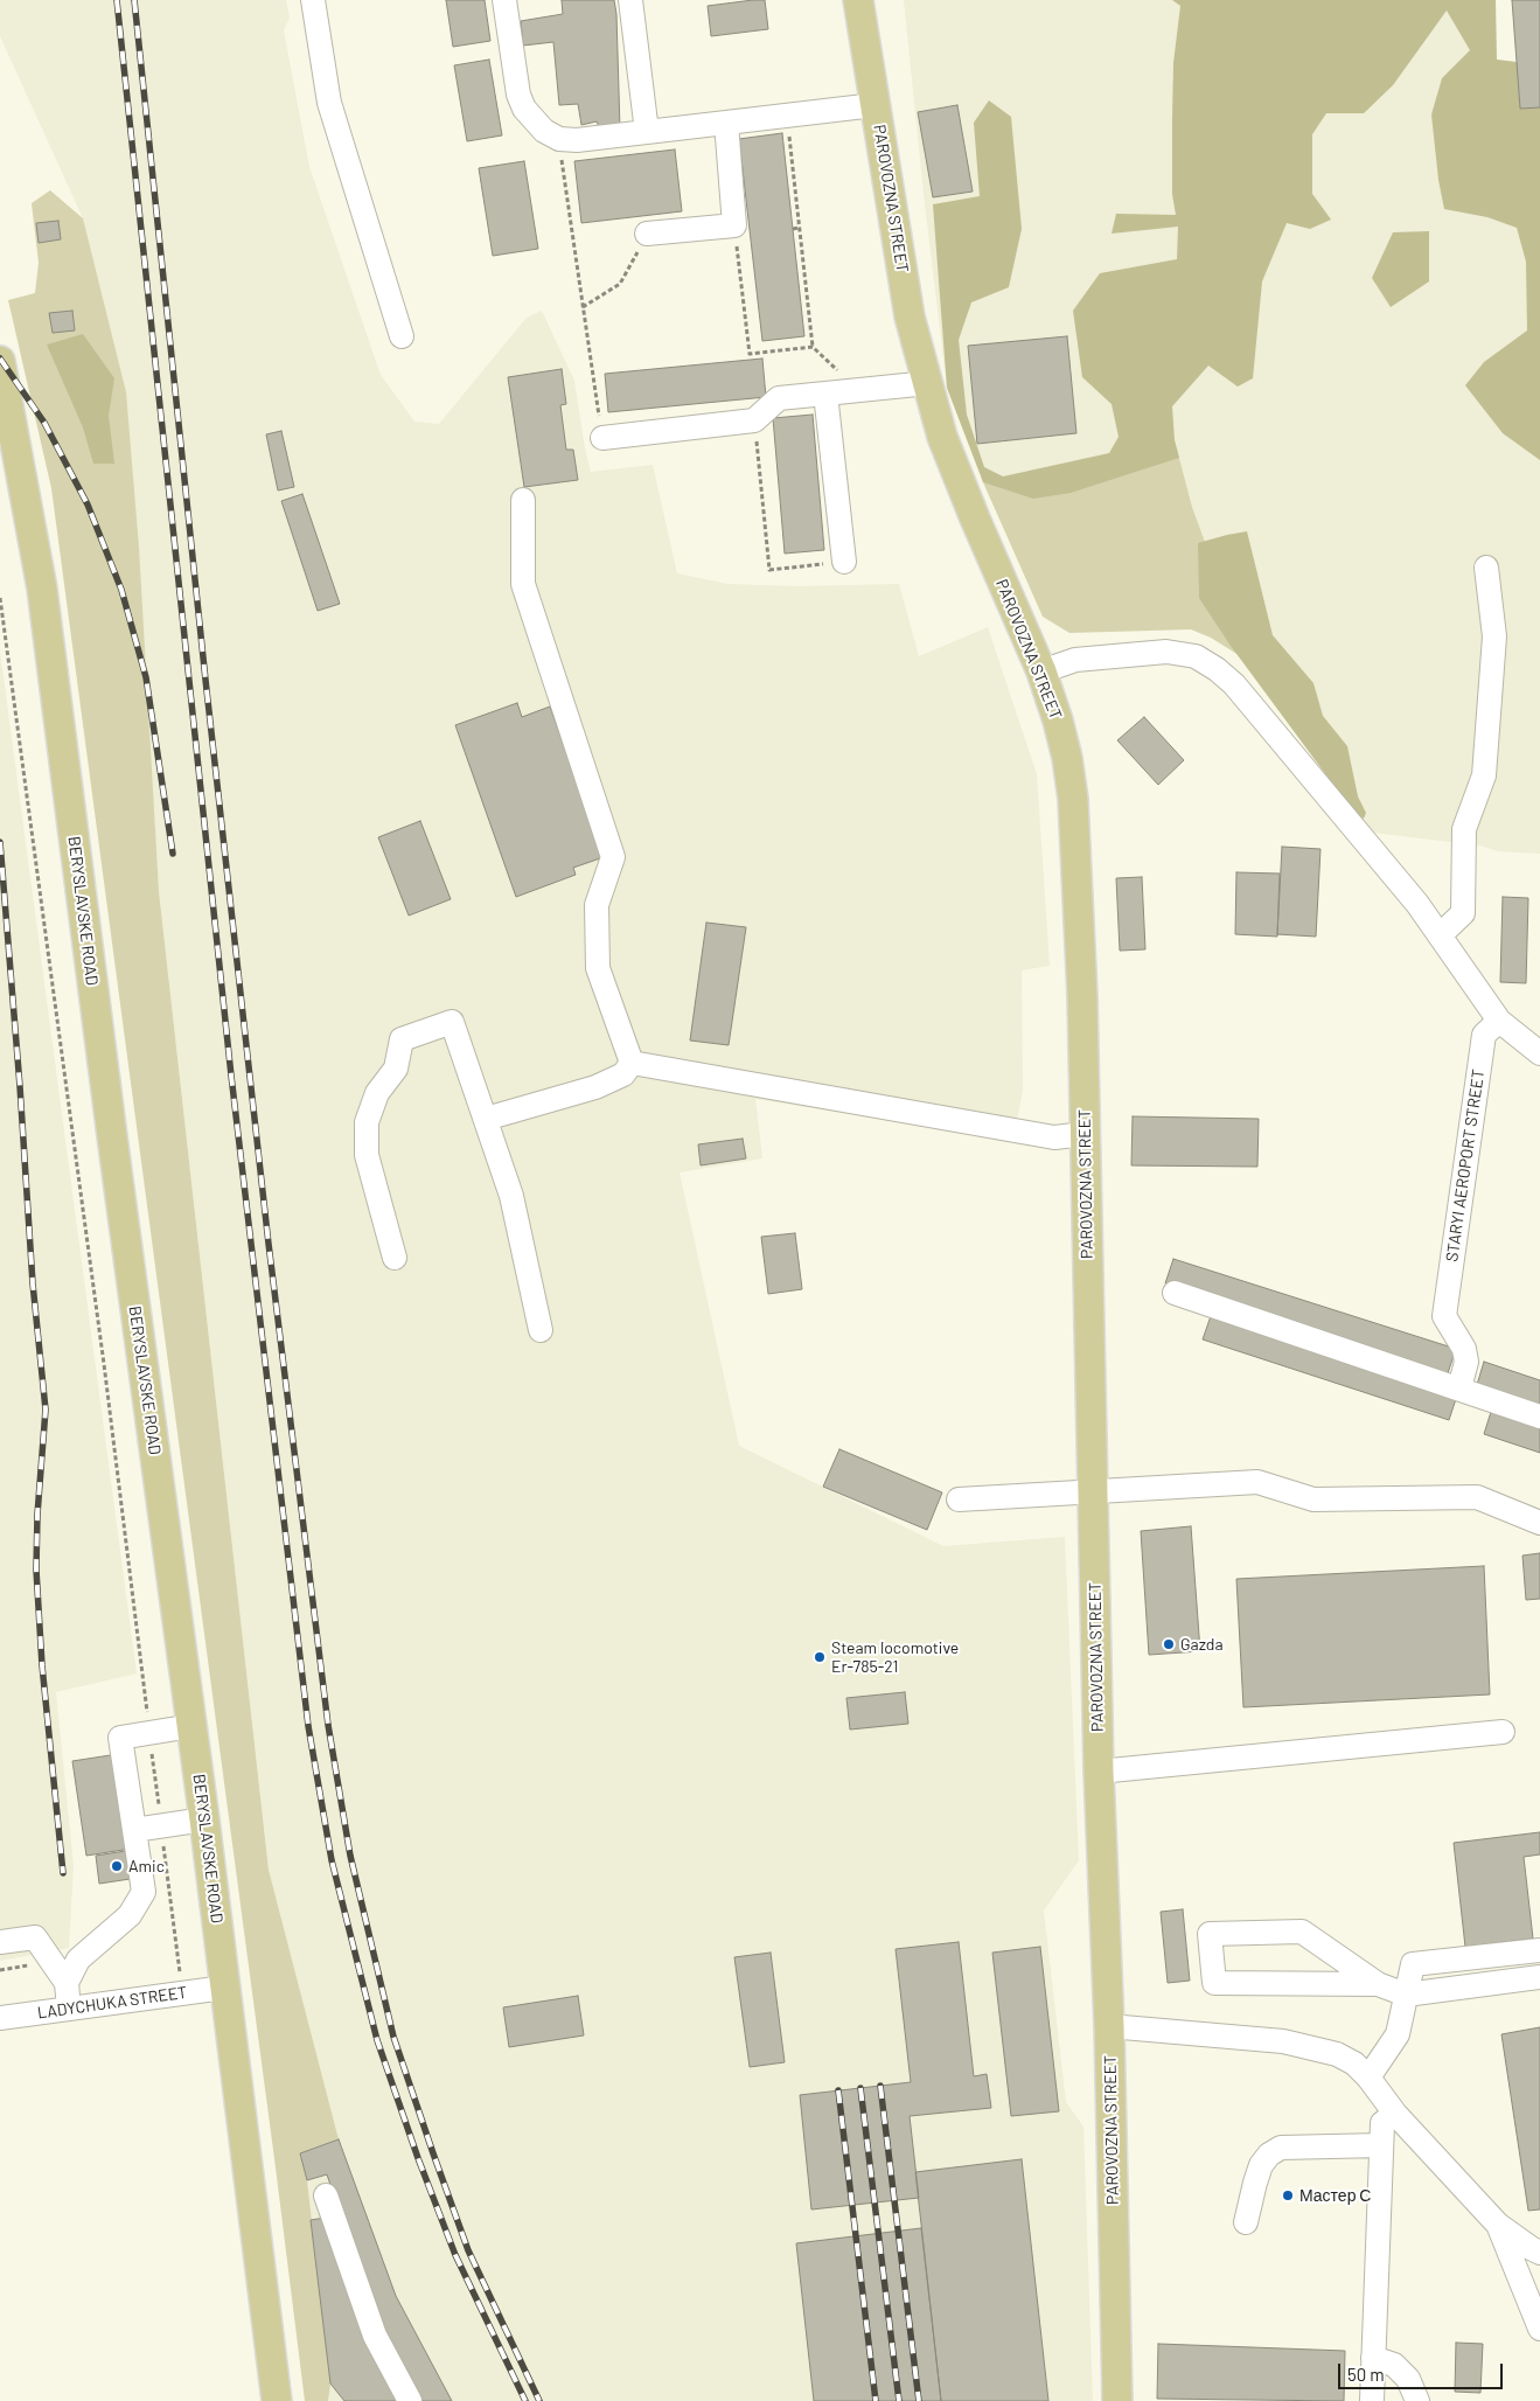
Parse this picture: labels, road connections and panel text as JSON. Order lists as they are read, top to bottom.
{
  "streets": {
    "main road": ["PAROVOZNA STREET", "BERYSLAVSKE ROAD"],
    "street": ["STARYI AEROPORT STREET", "LADYCHUKA STREET"]
  },
  "crossings": [
    ["BERYSLAVSKE ROAD", "LADYCHUKA STREET"]
  ],
  "places": [
    "Gazda",
    "Steam locomotive Er-785-21",
    "Amic",
    "Мастер С"
  ],
  "scale_bar": "50 m"
}
